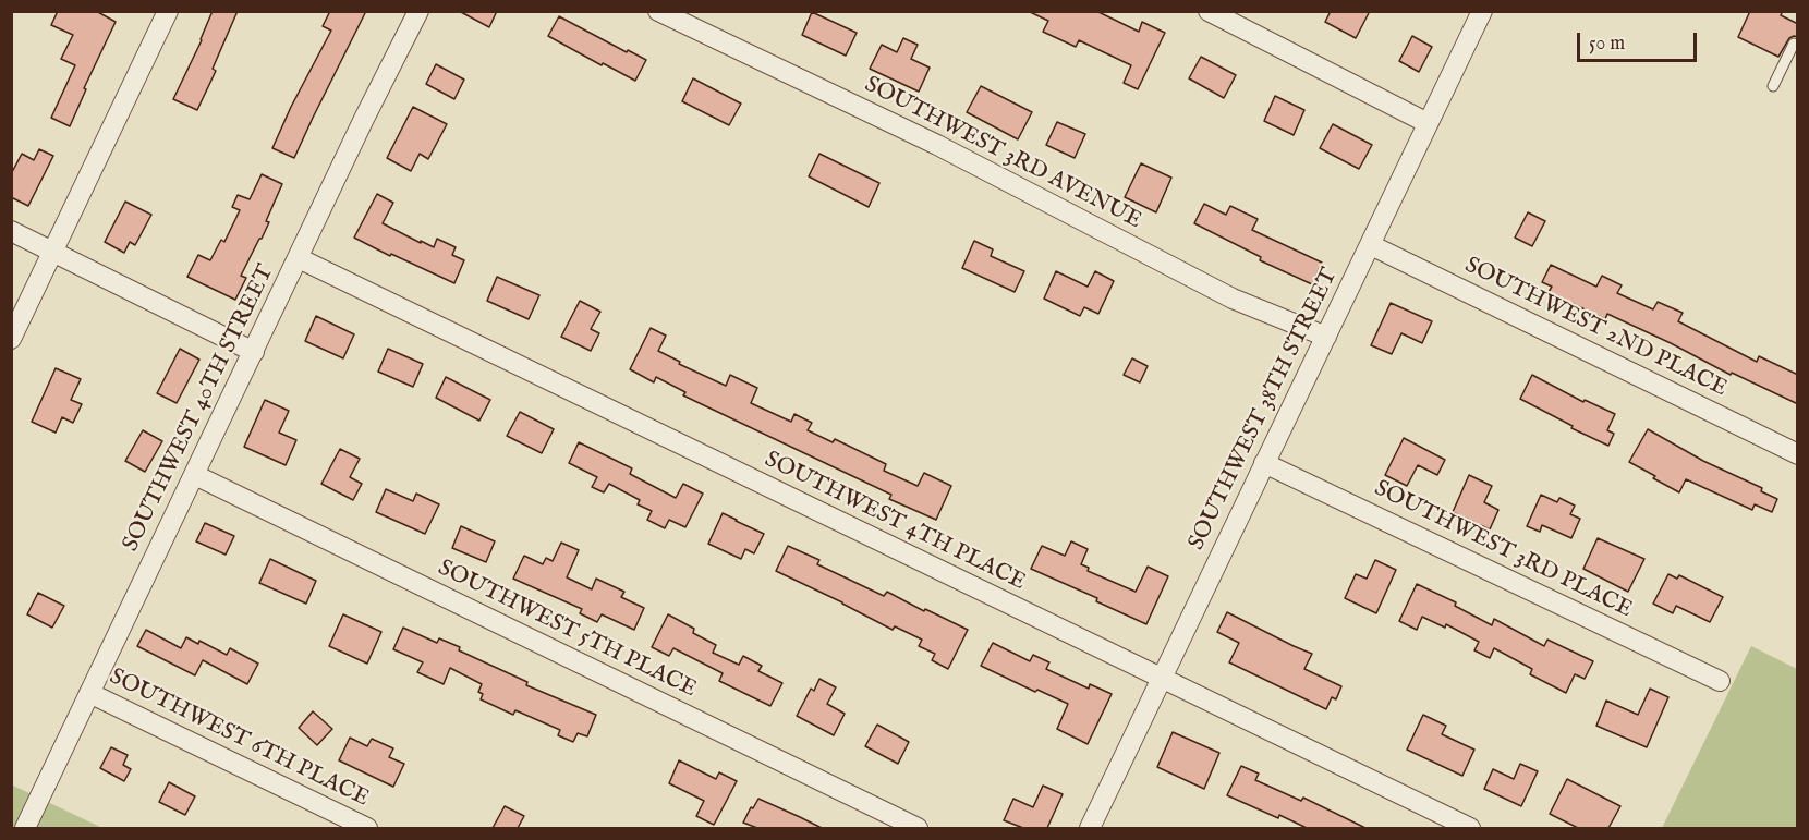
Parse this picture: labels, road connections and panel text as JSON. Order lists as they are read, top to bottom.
{
  "streets": {
    "street": [
      "SOUTHWEST 3RD AVENUE",
      "SOUTHWEST 2ND PLACE",
      "SOUTHWEST 40TH STREET",
      "SOUTHWEST 38TH STREET",
      "SOUTHWEST 4TH PLACE",
      "SOUTHWEST 3RD PLACE",
      "SOUTHWEST 5TH PLACE",
      "SOUTHWEST 6TH PLACE"
    ]
  },
  "crossings": [
    ["SOUTHWEST 3RD AVENUE", "SOUTHWEST 38TH STREET"],
    ["SOUTHWEST 2ND PLACE", "SOUTHWEST 38TH STREET"],
    ["SOUTHWEST 40TH STREET", "SOUTHWEST 4TH PLACE"],
    ["SOUTHWEST 40TH STREET", "SOUTHWEST 5TH PLACE"],
    ["SOUTHWEST 40TH STREET", "SOUTHWEST 6TH PLACE"],
    ["SOUTHWEST 38TH STREET", "SOUTHWEST 4TH PLACE"],
    ["SOUTHWEST 38TH STREET", "SOUTHWEST 3RD PLACE"]
  ],
  "scale_bar": "50 m"
}
